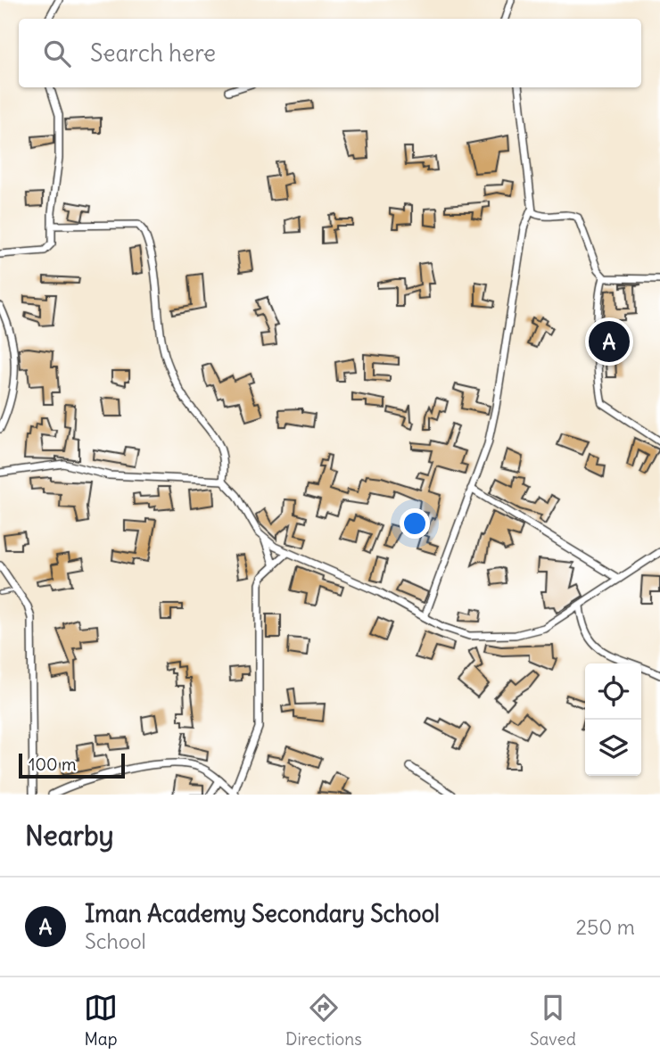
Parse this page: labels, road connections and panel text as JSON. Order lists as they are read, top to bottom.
{
  "scale_bar": "100 m",
  "page": {
    "search": "Search here",
    "pins": "A",
    "scale": "100 m",
    "heading": "Nearby",
    "list": [
      {
        "mark": "A",
        "name": "Iman Academy Secondary School",
        "note": "School",
        "value": "250 m"
      }
    ],
    "nav": ["Map", "Directions", "Saved"]
  }
}
